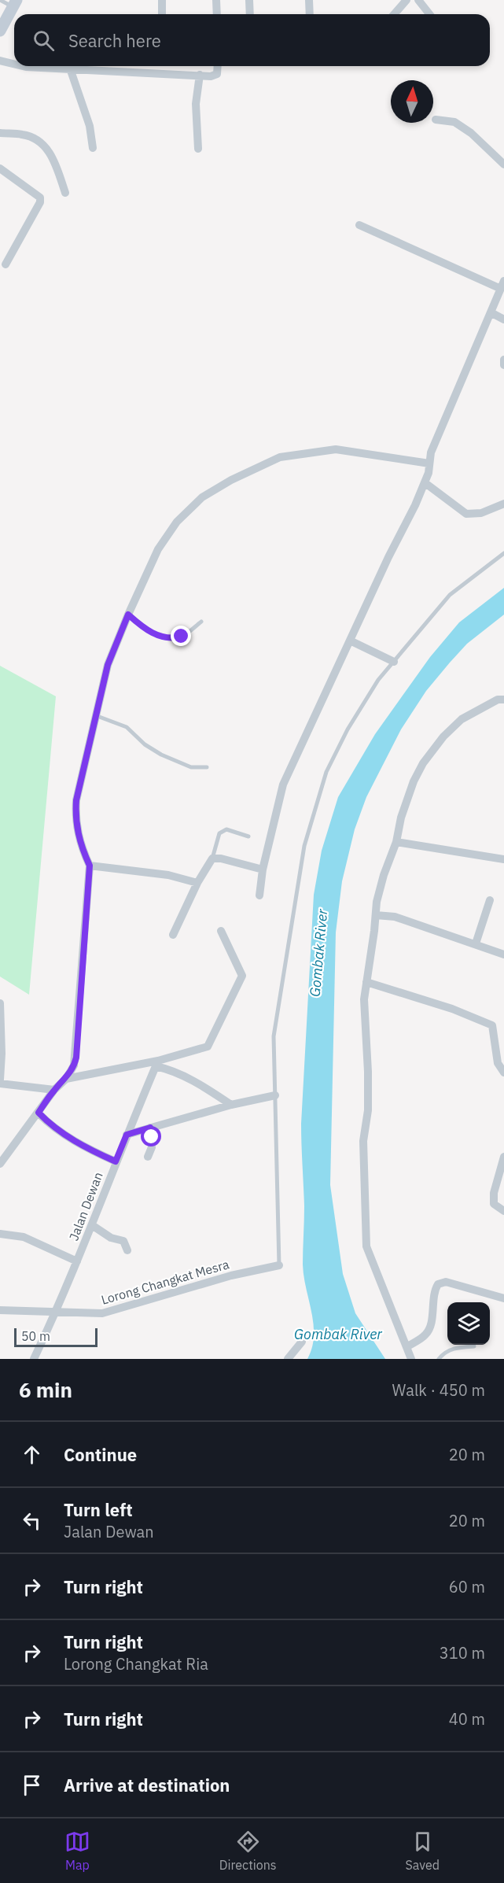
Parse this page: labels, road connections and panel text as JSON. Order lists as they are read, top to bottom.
{
  "streets": {
    "street": ["Jalan Dewan", "Lorong Changkat Mesra"]
  },
  "crossings": [
    ["Jalan Dewan", "Lorong Changkat Mesra"]
  ],
  "water": ["Gombak River"],
  "scale_bar": "50 m",
  "north": "top",
  "page": {
    "search": "Search here",
    "scale": "50 m",
    "heading": ["6 min", "Walk · 450 m"],
    "list": [
      ["Continue", "20 m"],
      ["Turn left", "Jalan Dewan", "20 m"],
      ["Turn right", "60 m"],
      ["Turn right", "Lorong Changkat Ria", "310 m"],
      ["Turn right", "40 m"],
      "Arrive at destination"
    ],
    "nav": ["Map", "Directions", "Saved"]
  }
}
